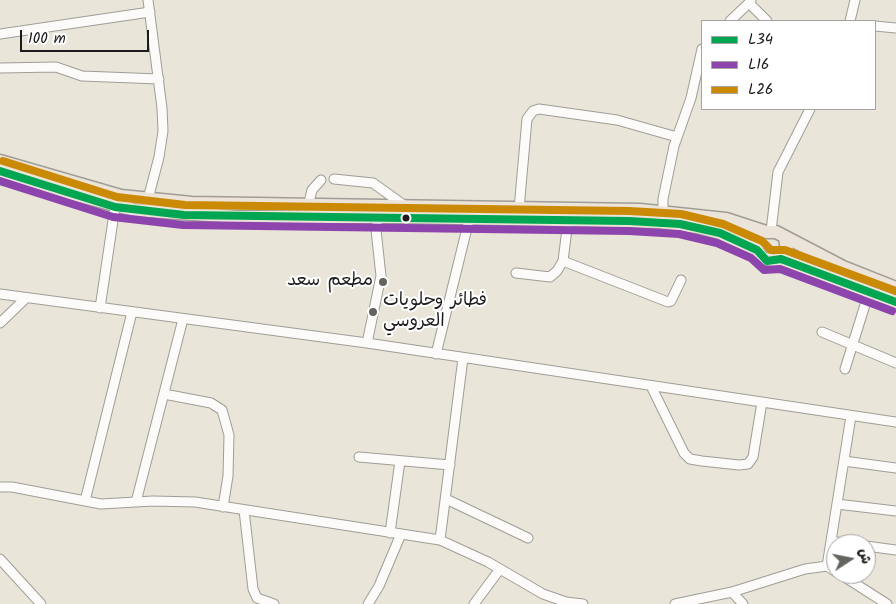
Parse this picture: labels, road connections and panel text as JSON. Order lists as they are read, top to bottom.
{
  "places": ["مطعم سعد", "فطائر وحلويات العروسي"],
  "lines": ["transit line L26", "transit line L34", "transit line L16"],
  "legend": ["L34", "L16", "L26"],
  "scale_bar": "100 m",
  "north": "right"
}
